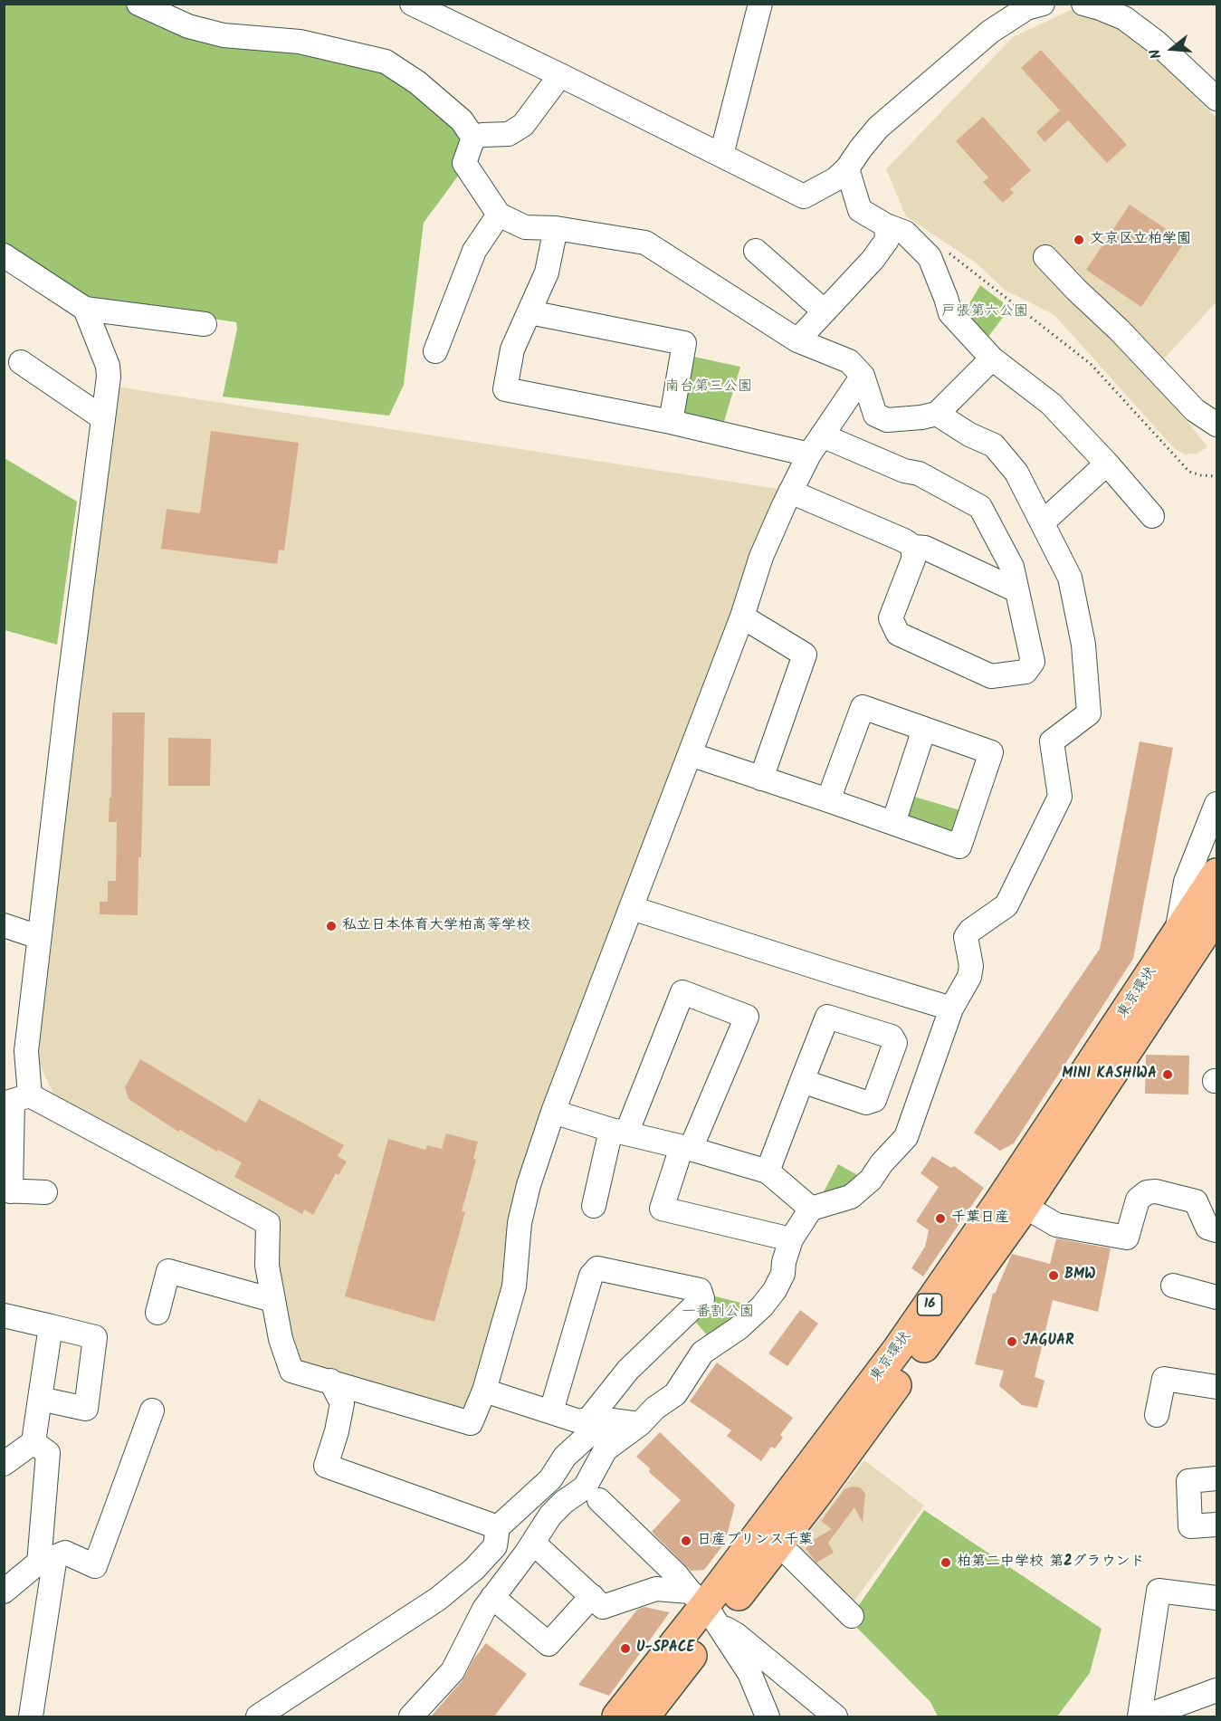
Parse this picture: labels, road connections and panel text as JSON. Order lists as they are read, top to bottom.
{
  "streets": {
    "highway": ["東京環状", "16"]
  },
  "parks": ["戸張第六公園", "南台第三公園", "一番割公園"],
  "places": [
    "文京区立柏学園",
    "私立日本体育大学柏高等学校",
    "MINI KASHIWA",
    "千葉日産",
    "BMW",
    "JAGUAR",
    "日産プリンス千葉",
    "柏第二中学校 第2グラウンド",
    "U-SPACE"
  ],
  "north": "left"
}
